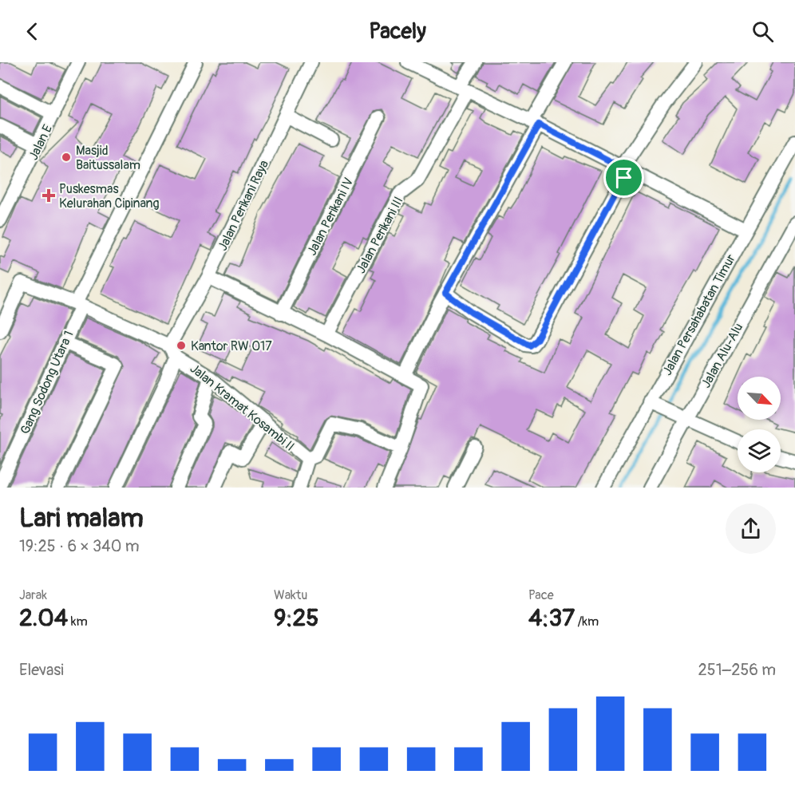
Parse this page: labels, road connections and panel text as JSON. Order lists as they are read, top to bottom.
{
  "streets": {
    "street": [
      "Jalan E",
      "Jalan Perikani Raya",
      "Jalan Perikani IV",
      "Jalan Perikani III",
      "Jalan Persahabatan Timur",
      "Jalan Alu-Alu",
      "Gang Sodong Utara 1",
      "Jalan Kramat Kosambi II"
    ]
  },
  "crossings": [
    ["Jalan Perikani Raya", "Jalan Kramat Kosambi II"],
    ["Gang Sodong Utara 1", "Jalan Kramat Kosambi II"]
  ],
  "places": {
    "other": ["Masjid Baitussalam", "Kantor RW 017"],
    "health": ["Puskesmas Kelurahan Cipinang"]
  },
  "north": "bottom right",
  "page": {
    "header": "Pacely",
    "heading": ["Lari malam", "19:25 · 6 × 340 m"],
    "stats": [
      ["Jarak", "2.04 km"],
      ["Waktu", "9:25"],
      ["Pace", "4:37 /km"]
    ],
    "chart": ["Elevasi", "251–256 m"]
  }
}
